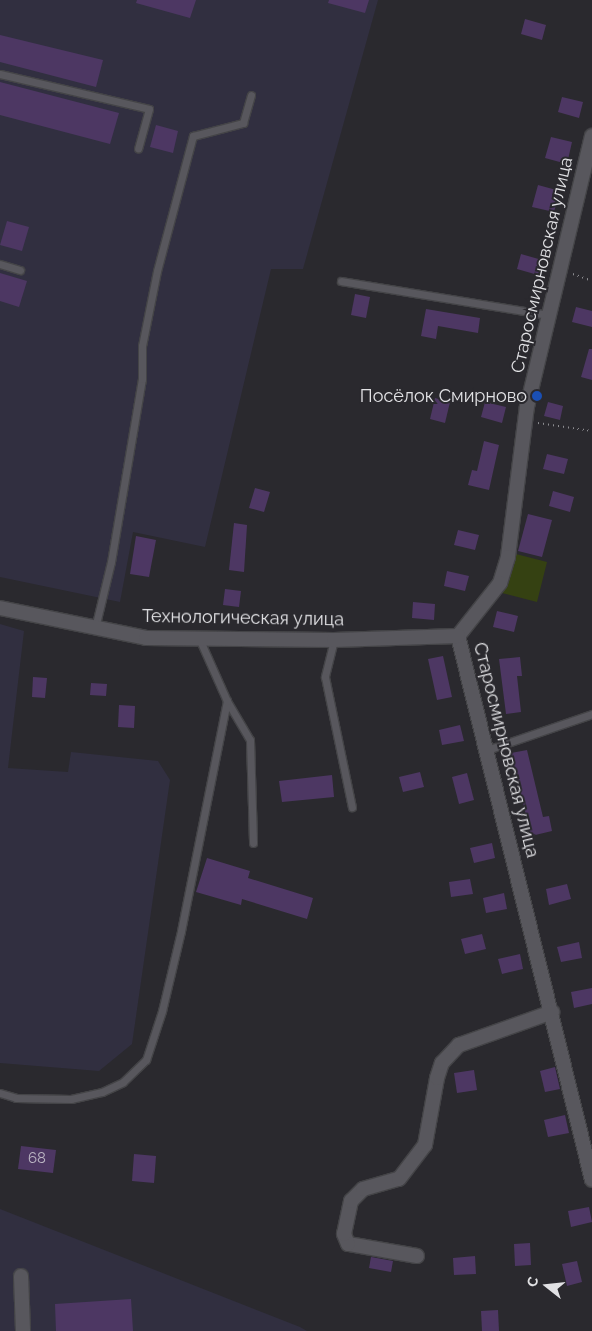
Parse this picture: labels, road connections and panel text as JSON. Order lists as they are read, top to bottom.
{
  "streets": {
    "street": ["Старосмирновская улица", "Технологическая улица"]
  },
  "crossings": [
    ["Старосмирновская улица", "Технологическая улица"]
  ],
  "places": ["Посёлок Смирново"],
  "house_numbers": ["68"],
  "north": "left"
}
